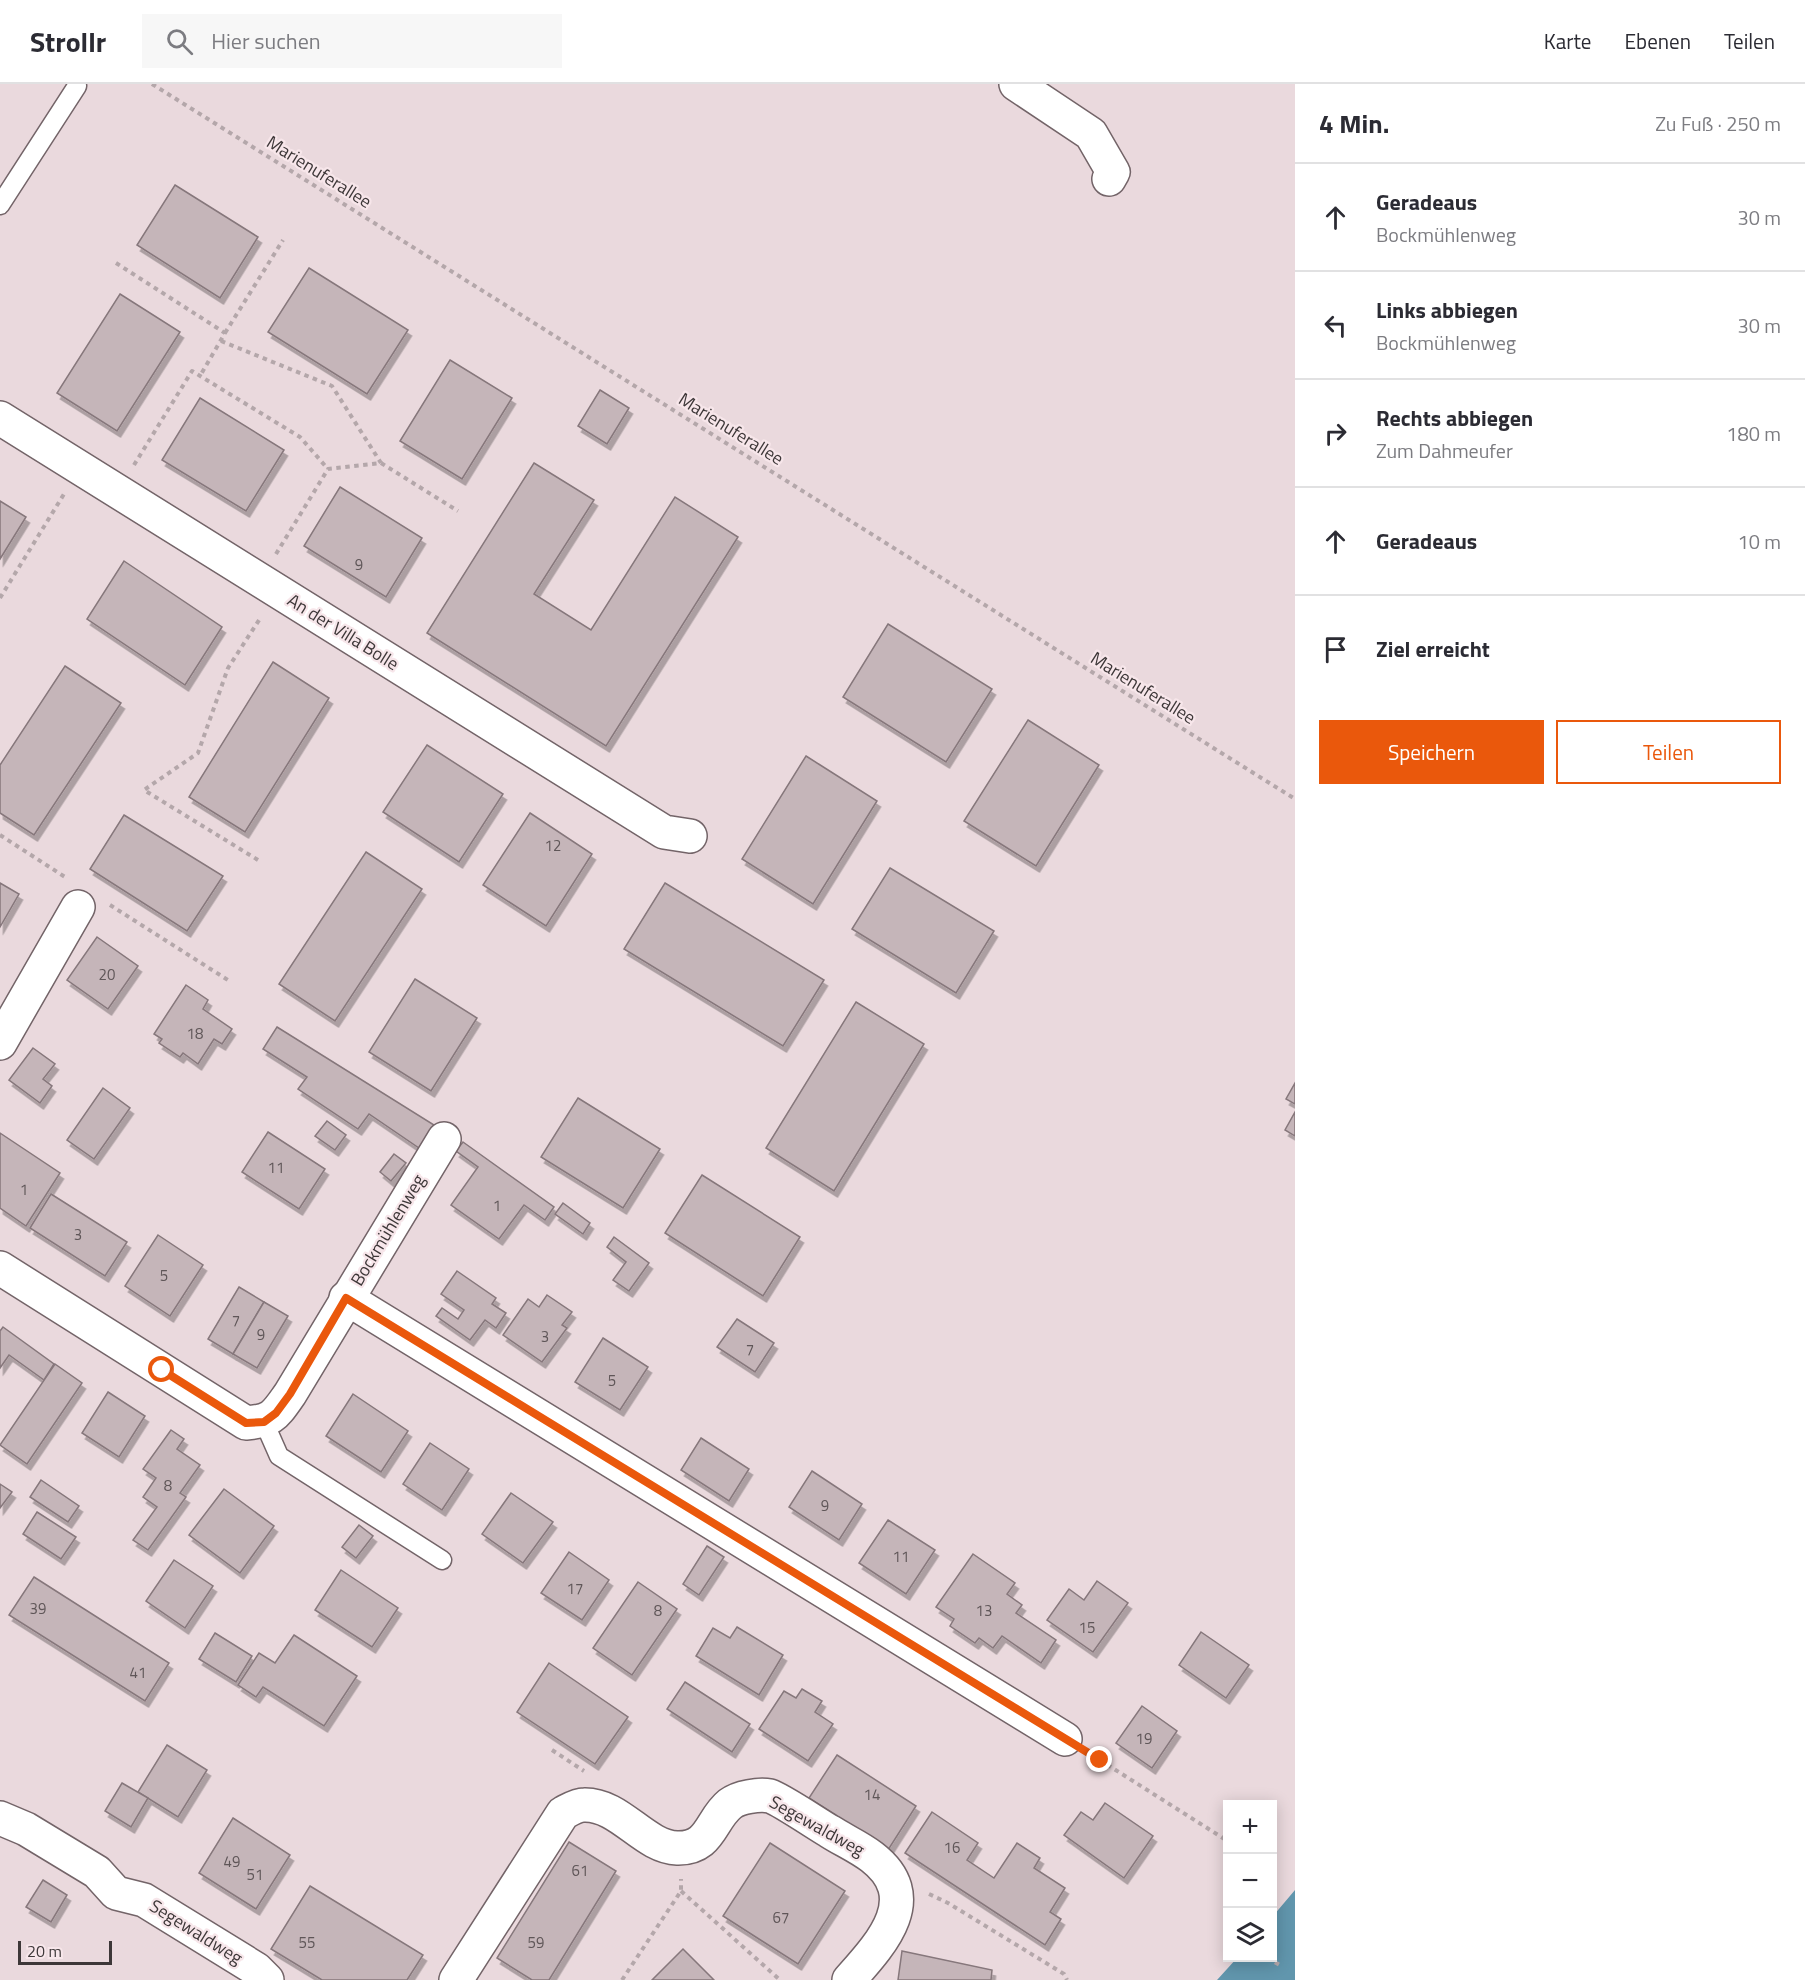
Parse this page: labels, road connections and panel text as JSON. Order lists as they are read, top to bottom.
{
  "streets": {
    "street": ["An der Villa Bolle", "Bockmühlenweg", "Segewaldweg"],
    "path": ["Marienuferallee"]
  },
  "house_numbers": [
    "9",
    "12",
    "20",
    "18",
    "11",
    "1",
    "1",
    "3",
    "5",
    "7",
    "9",
    "3",
    "7",
    "5",
    "8",
    "9",
    "11",
    "17",
    "39",
    "8",
    "13",
    "15",
    "41",
    "19",
    "14",
    "16",
    "49",
    "61",
    "51",
    "67",
    "55",
    "59"
  ],
  "scale_bar": "20 m",
  "page": {
    "header": "Strollr",
    "search": "Hier suchen",
    "nav": ["Karte", "Ebenen", "Teilen"],
    "heading": ["4 Min.", "Zu Fuß · 250 m"],
    "list": [
      ["Geradeaus", "Bockmühlenweg", "30 m"],
      ["Links abbiegen", "Bockmühlenweg", "30 m"],
      ["Rechts abbiegen", "Zum Dahmeufer", "180 m"],
      ["Geradeaus", "10 m"],
      "Ziel erreicht"
    ],
    "buttons": ["Speichern", "Teilen"],
    "map_buttons": ["+", "−"],
    "scale": "20 m"
  }
}
